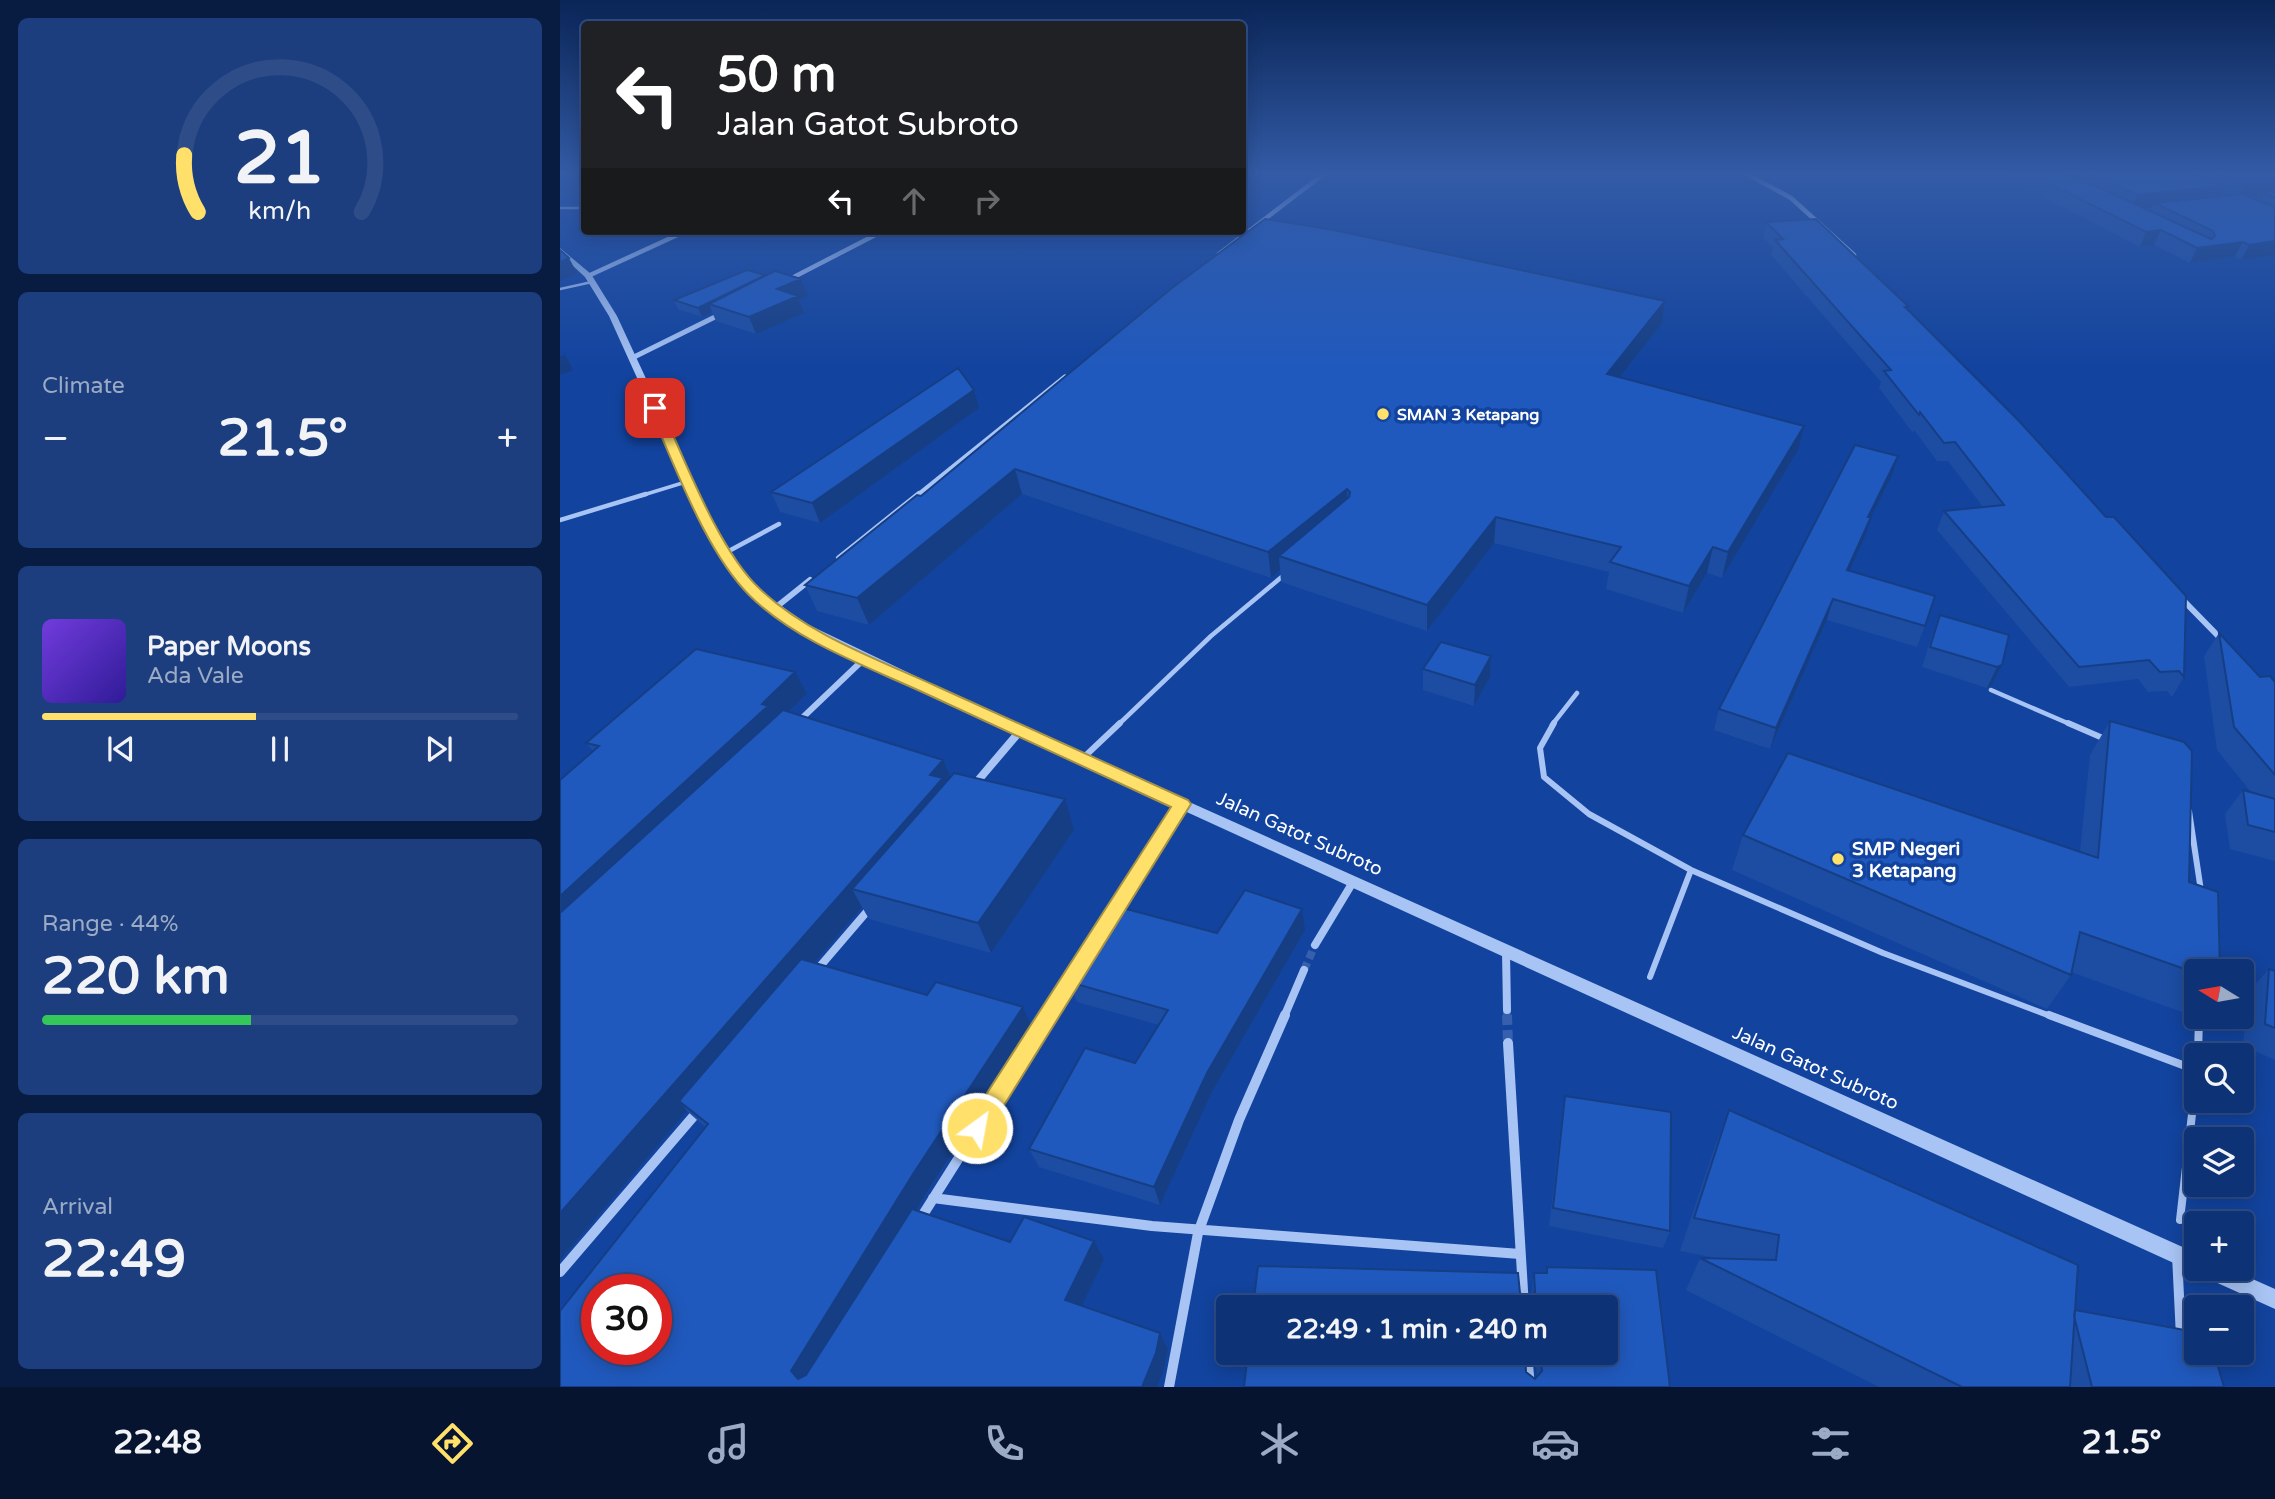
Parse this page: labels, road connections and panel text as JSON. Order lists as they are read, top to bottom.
{
  "streets": {
    "street": ["Jalan Gatot Subroto"]
  },
  "places": ["SMAN 3 Ketapang", "SMP Negeri 3 Ketapang"],
  "north": "left",
  "page": {
    "turn": ["50 m", "Jalan Gatot Subroto"],
    "tile": [
      "Climate",
      ["Range · 44%", "220 km"],
      ["Arrival", "22:49"]
    ],
    "heat": ["−", "21.5°", "+"],
    "song": ["Paper Moons", "Ada Vale"],
    "map_buttons": ["+", "−"],
    "limit": "30",
    "trip": "22:49 · 1 min · 240 m",
    "tabs": ["22:48", "21.5°"],
    "gauge": ["21", "km/h"]
  }
}
